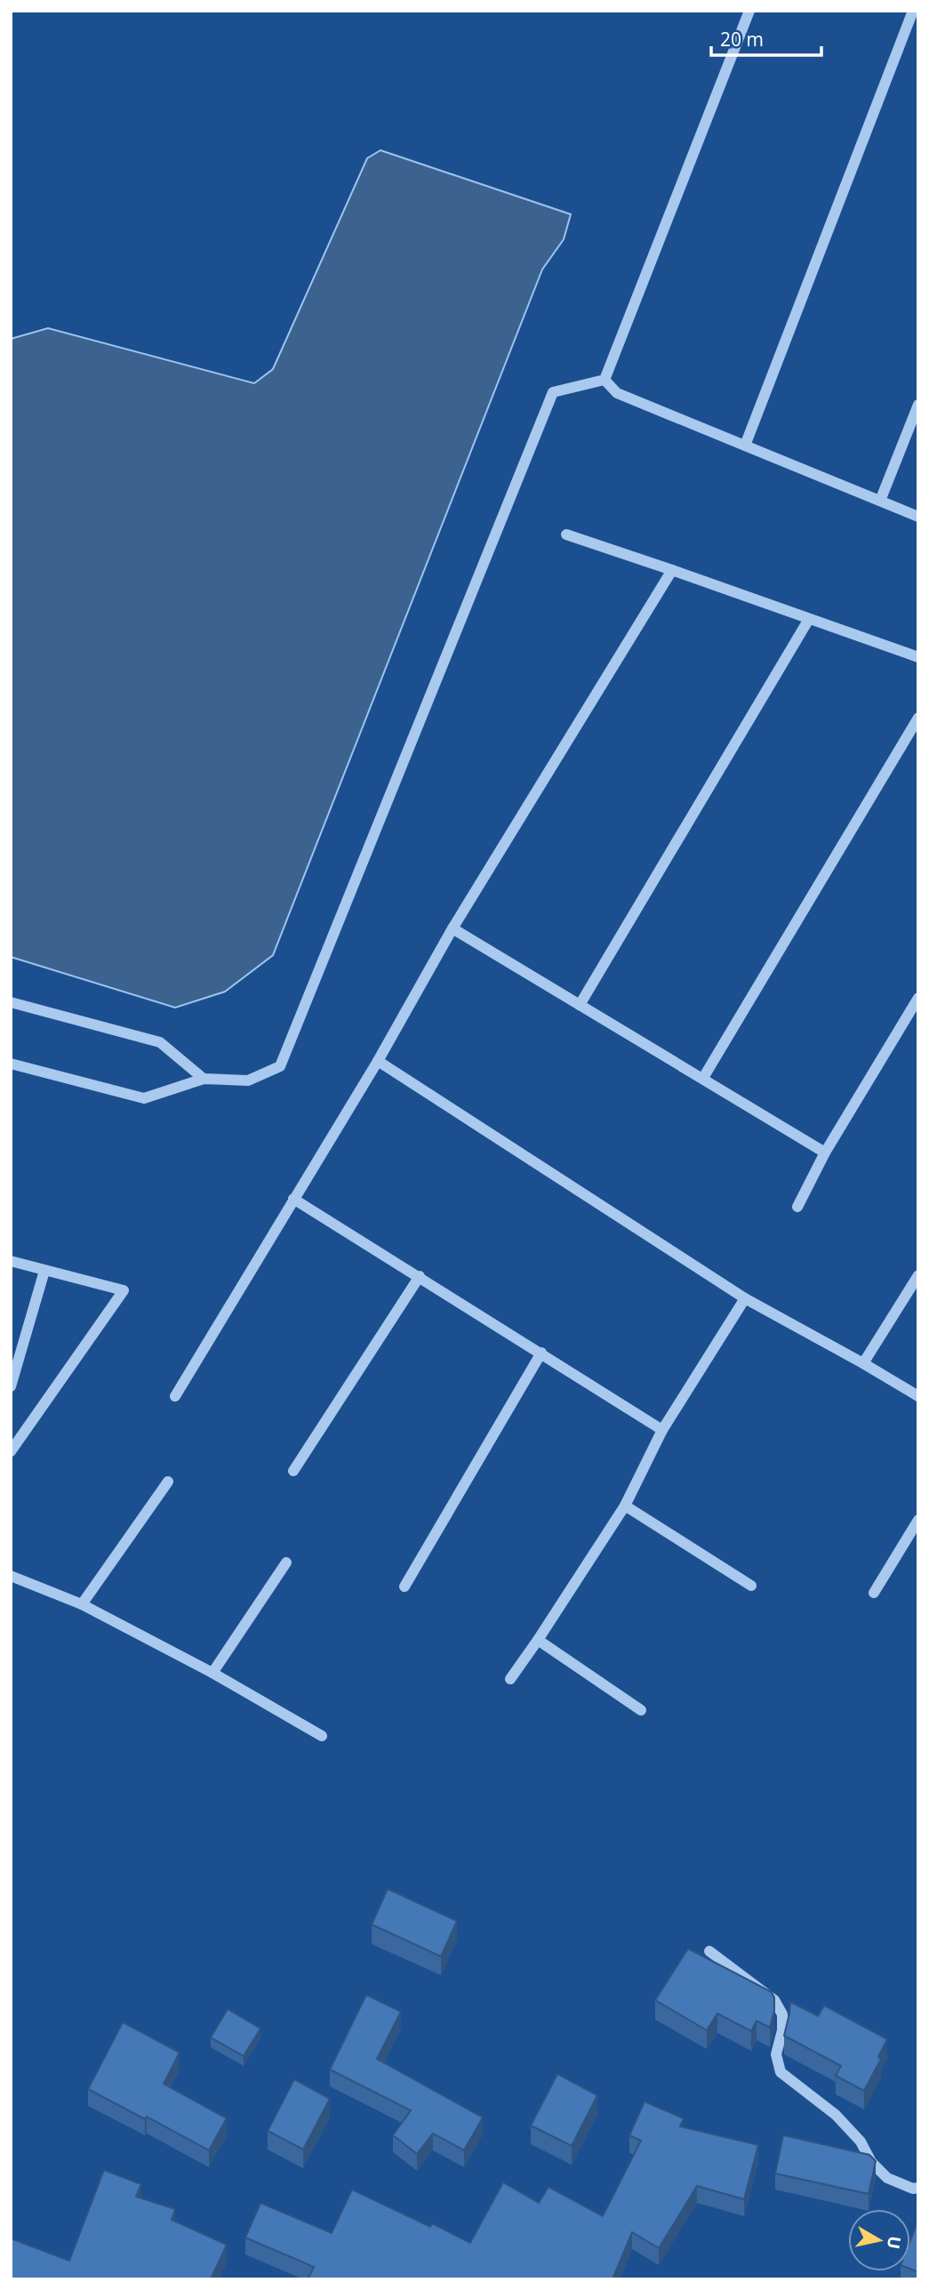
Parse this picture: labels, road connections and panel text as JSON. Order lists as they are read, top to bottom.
{
  "scale_bar": "20 m",
  "north": "right"
}
